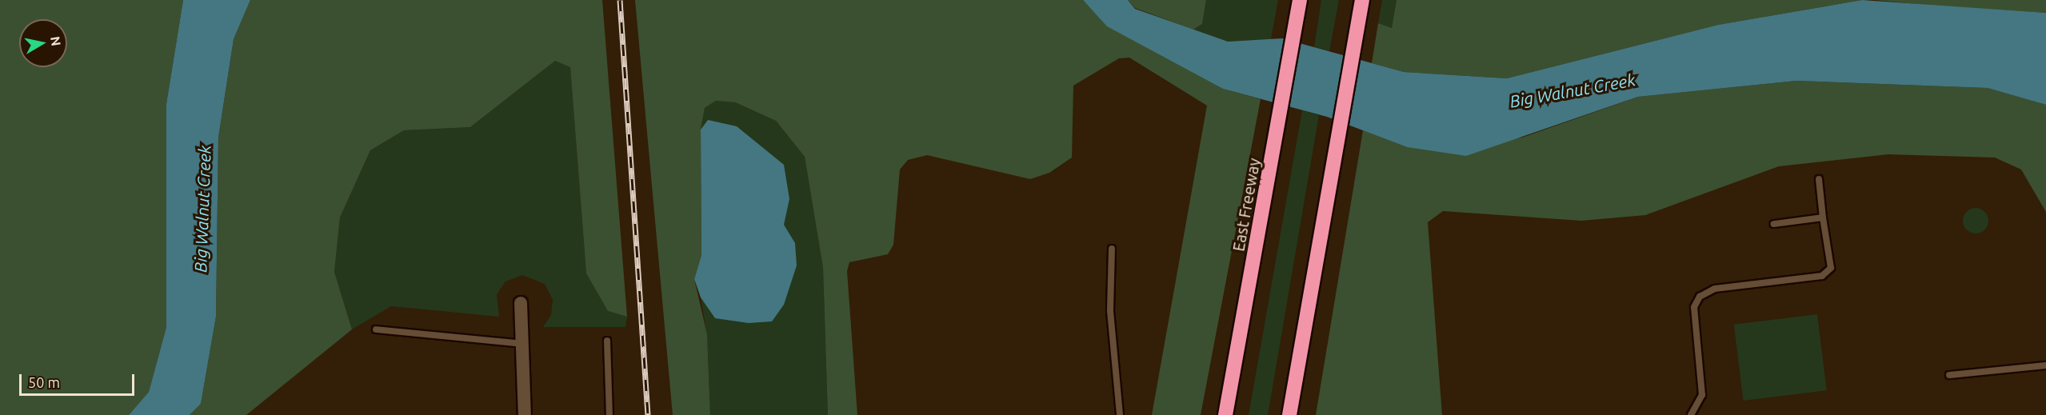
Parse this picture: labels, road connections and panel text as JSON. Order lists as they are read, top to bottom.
{
  "streets": {
    "highway": ["East Freeway"]
  },
  "water": ["Big Walnut Creek"],
  "scale_bar": "50 m",
  "north": "right"
}
